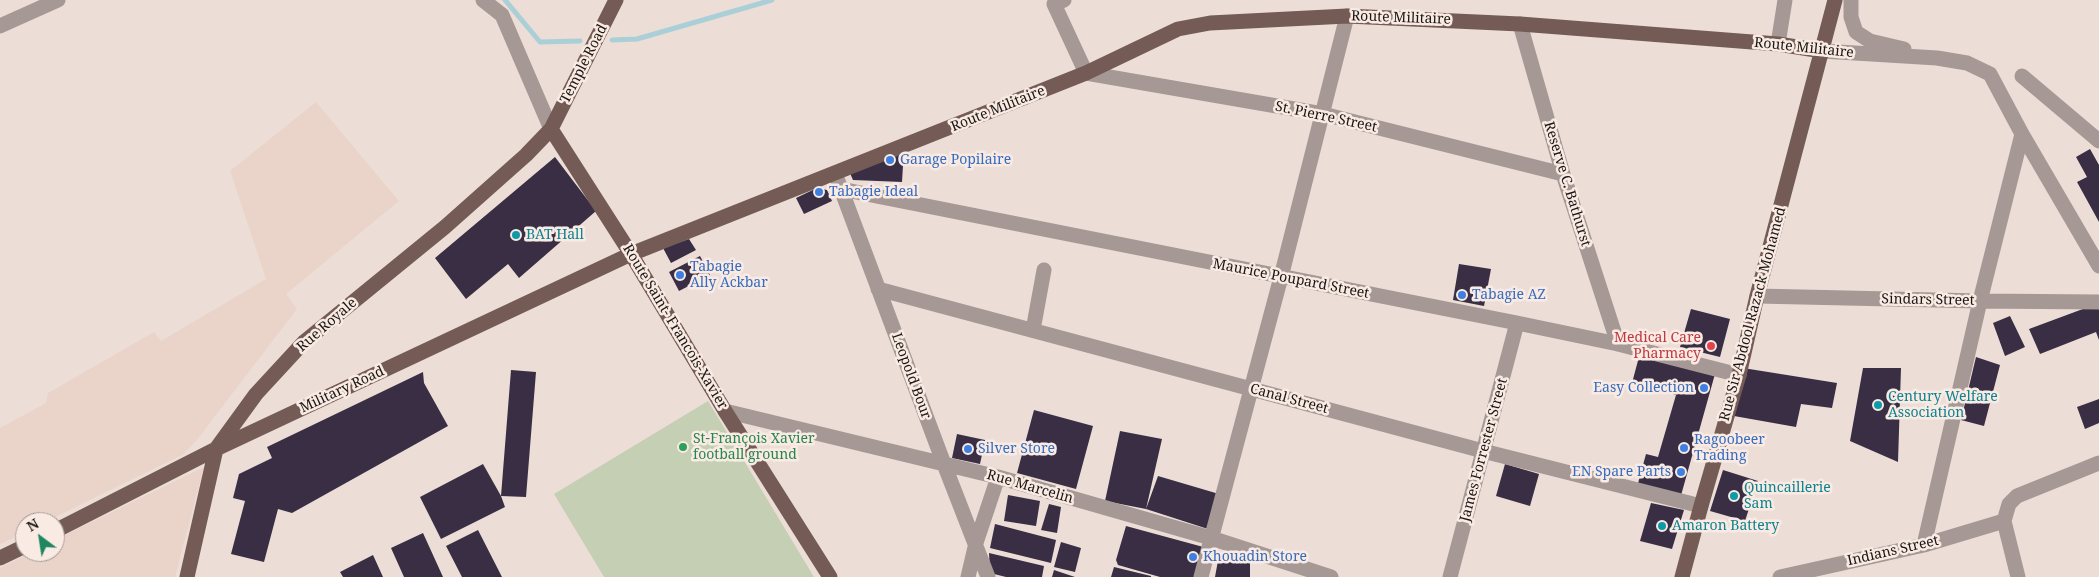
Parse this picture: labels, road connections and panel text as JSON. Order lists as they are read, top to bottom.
{
  "streets": {
    "main road": [
      "Route Militaire",
      "Temple Road",
      "Rue Sir Abdool Razack Mohamed",
      "Rue Royale",
      "Route Saint- Francois-Xavier",
      "Military Road"
    ],
    "street": [
      "St. Pierre Street",
      "Reserve C. Bathurst",
      "Maurice Poupard Street",
      "Sindars Street",
      "Leopold Bour",
      "Canal Street",
      "James Forrester Street",
      "Rue Marcelin",
      "Indians Street"
    ]
  },
  "crossings": [
    ["Route Militaire", "St. Pierre Street"],
    ["Route Militaire", "Reserve C. Bathurst"],
    ["Route Militaire", "Rue Sir Abdool Razack Mohamed"],
    ["Route Militaire", "Route Saint- Francois-Xavier"],
    ["Route Militaire", "Leopold Bour"],
    ["Route Militaire", "Military Road"],
    ["Temple Road", "Rue Royale"],
    ["Temple Road", "Route Saint- Francois-Xavier"],
    ["St. Pierre Street", "Reserve C. Bathurst"],
    ["Reserve C. Bathurst", "Maurice Poupard Street"],
    ["Maurice Poupard Street", "Rue Sir Abdool Razack Mohamed"],
    ["Maurice Poupard Street", "Leopold Bour"],
    ["Maurice Poupard Street", "James Forrester Street"],
    ["Sindars Street", "Rue Sir Abdool Razack Mohamed"],
    ["Rue Sir Abdool Razack Mohamed", "Canal Street"],
    ["Rue Royale", "Route Saint- Francois-Xavier"],
    ["Rue Royale", "Military Road"],
    ["Route Saint- Francois-Xavier", "Military Road"],
    ["Route Saint- Francois-Xavier", "Rue Marcelin"],
    ["Leopold Bour", "Canal Street"],
    ["Leopold Bour", "Rue Marcelin"],
    ["Canal Street", "James Forrester Street"]
  ],
  "places": [
    "Garage Popilaire",
    "Tabagie Ideal",
    "BAT Hall",
    "Tabagie Ally Ackbar",
    "Tabagie AZ",
    "Medical Care Pharmacy",
    "Easy Collection",
    "Century Welfare Association",
    "St-François Xavier football ground",
    "Ragoobeer Trading",
    "Silver Store",
    "EN Spare Parts",
    "Quincaillerie Sam",
    "Amaron Battery",
    "Khouadin Store"
  ],
  "north": "top left"
}
